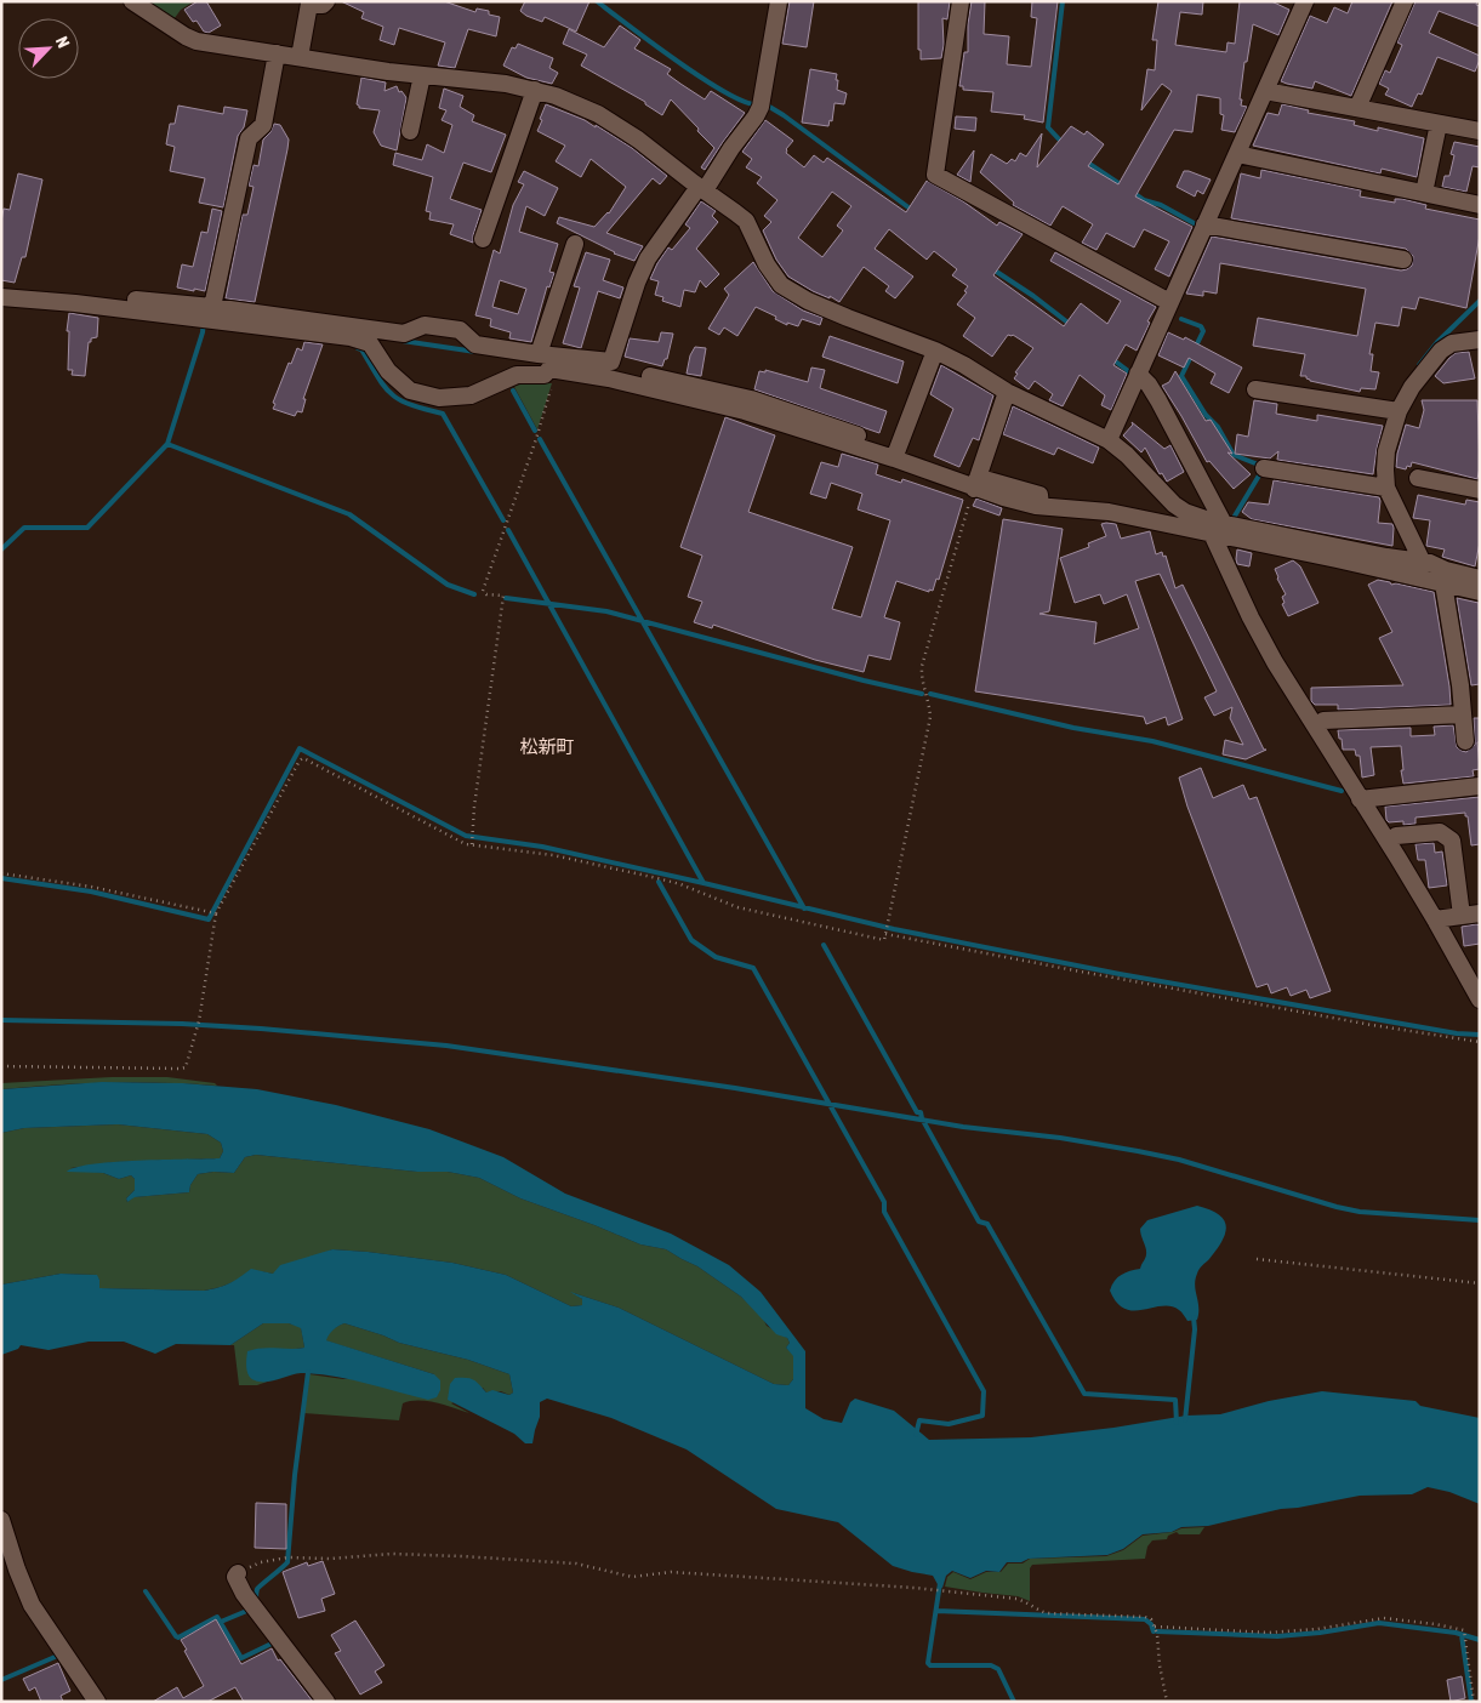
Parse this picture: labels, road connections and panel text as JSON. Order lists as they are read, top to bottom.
{
  "districts": ["松新町"],
  "north": "top right"
}
